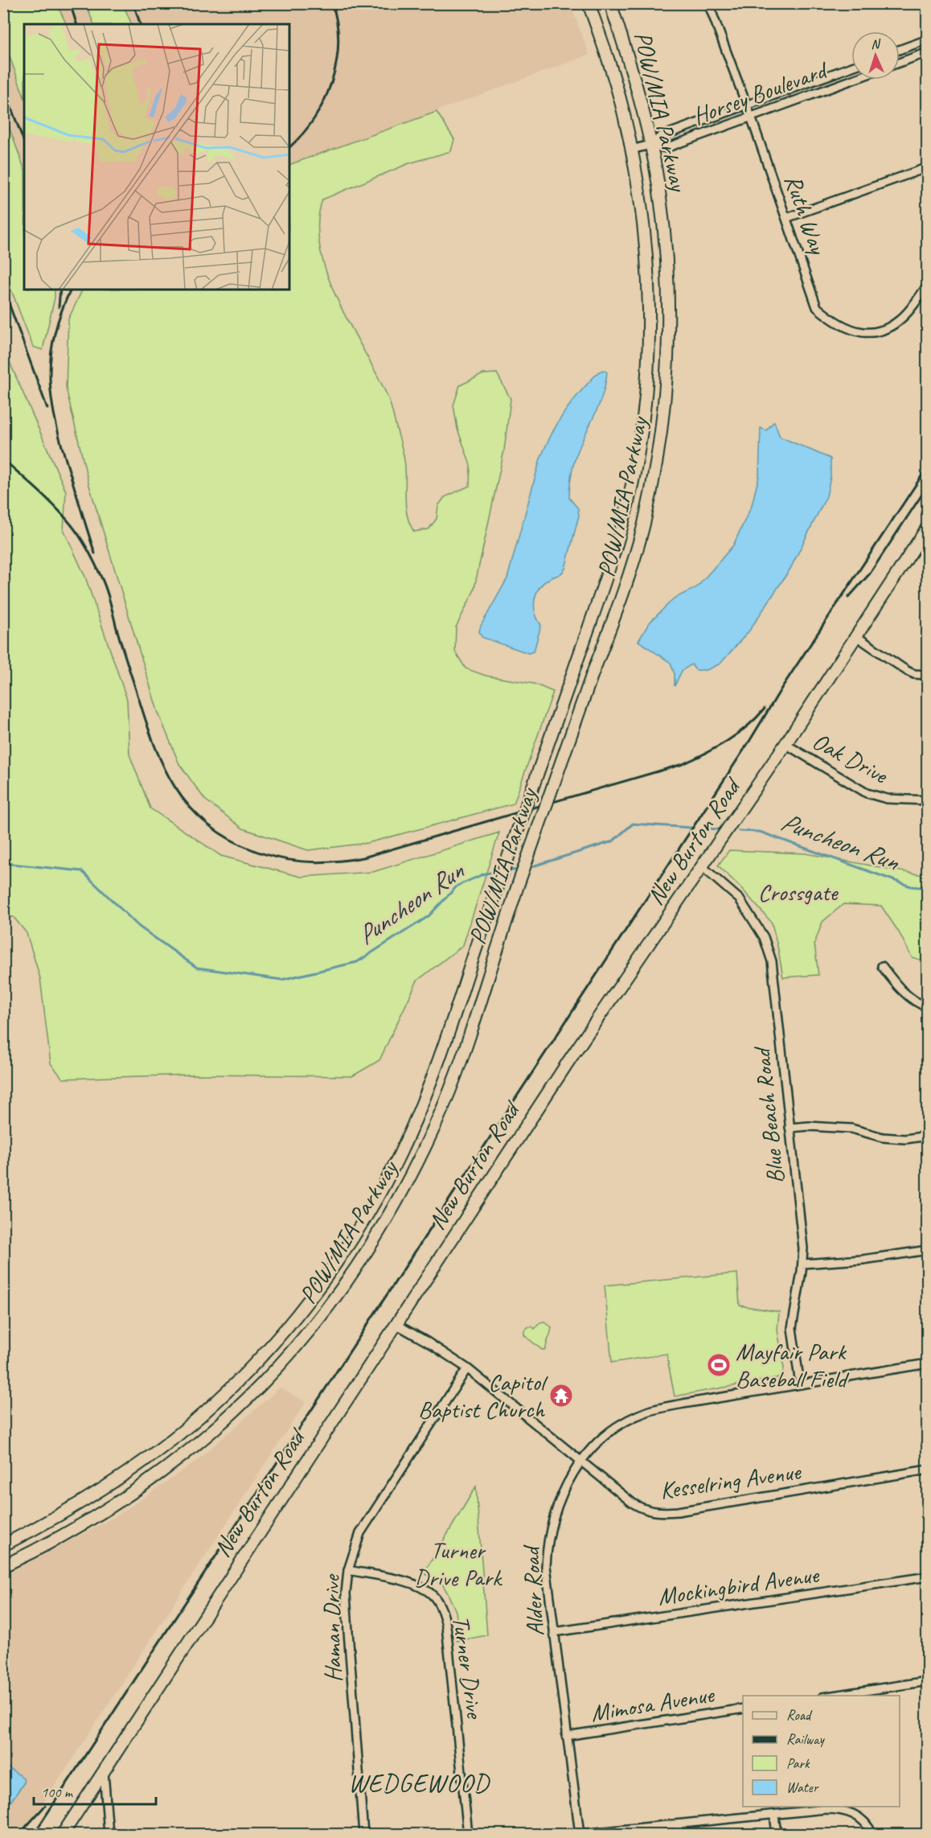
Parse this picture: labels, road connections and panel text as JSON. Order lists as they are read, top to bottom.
{
  "streets": {
    "main road": ["POW/MIA Parkway", "New Burton Road"],
    "street": [
      "Horsey Boulevard",
      "Ruth Way",
      "Oak Drive",
      "Blue Beach Road",
      "Kesselring Avenue",
      "Mockingbird Avenue",
      "Alder Road",
      "Haman Drive",
      "Turner Drive",
      "Mimosa Avenue"
    ]
  },
  "crossings": [
    ["Horsey Boulevard", "POW/MIA Parkway"],
    ["Horsey Boulevard", "Ruth Way"],
    ["Oak Drive", "New Burton Road"],
    ["New Burton Road", "Blue Beach Road"],
    ["New Burton Road", "Kesselring Avenue"],
    ["Blue Beach Road", "Alder Road"],
    ["Kesselring Avenue", "Alder Road"],
    ["Kesselring Avenue", "Haman Drive"],
    ["Mockingbird Avenue", "Alder Road"],
    ["Alder Road", "Mimosa Avenue"],
    ["Haman Drive", "Turner Drive"]
  ],
  "districts": ["WEDGEWOOD"],
  "water": ["Puncheon Run"],
  "parks": ["Crossgate", "Turner Drive Park"],
  "places": {
    "sports": ["Mayfair Park Baseball Field"],
    "temple": ["Capitol Baptist Church"]
  },
  "legend": [
    "Road",
    "Railway",
    "Park",
    "Water"
  ],
  "scale_bar": "100 m",
  "north": "top"
}
